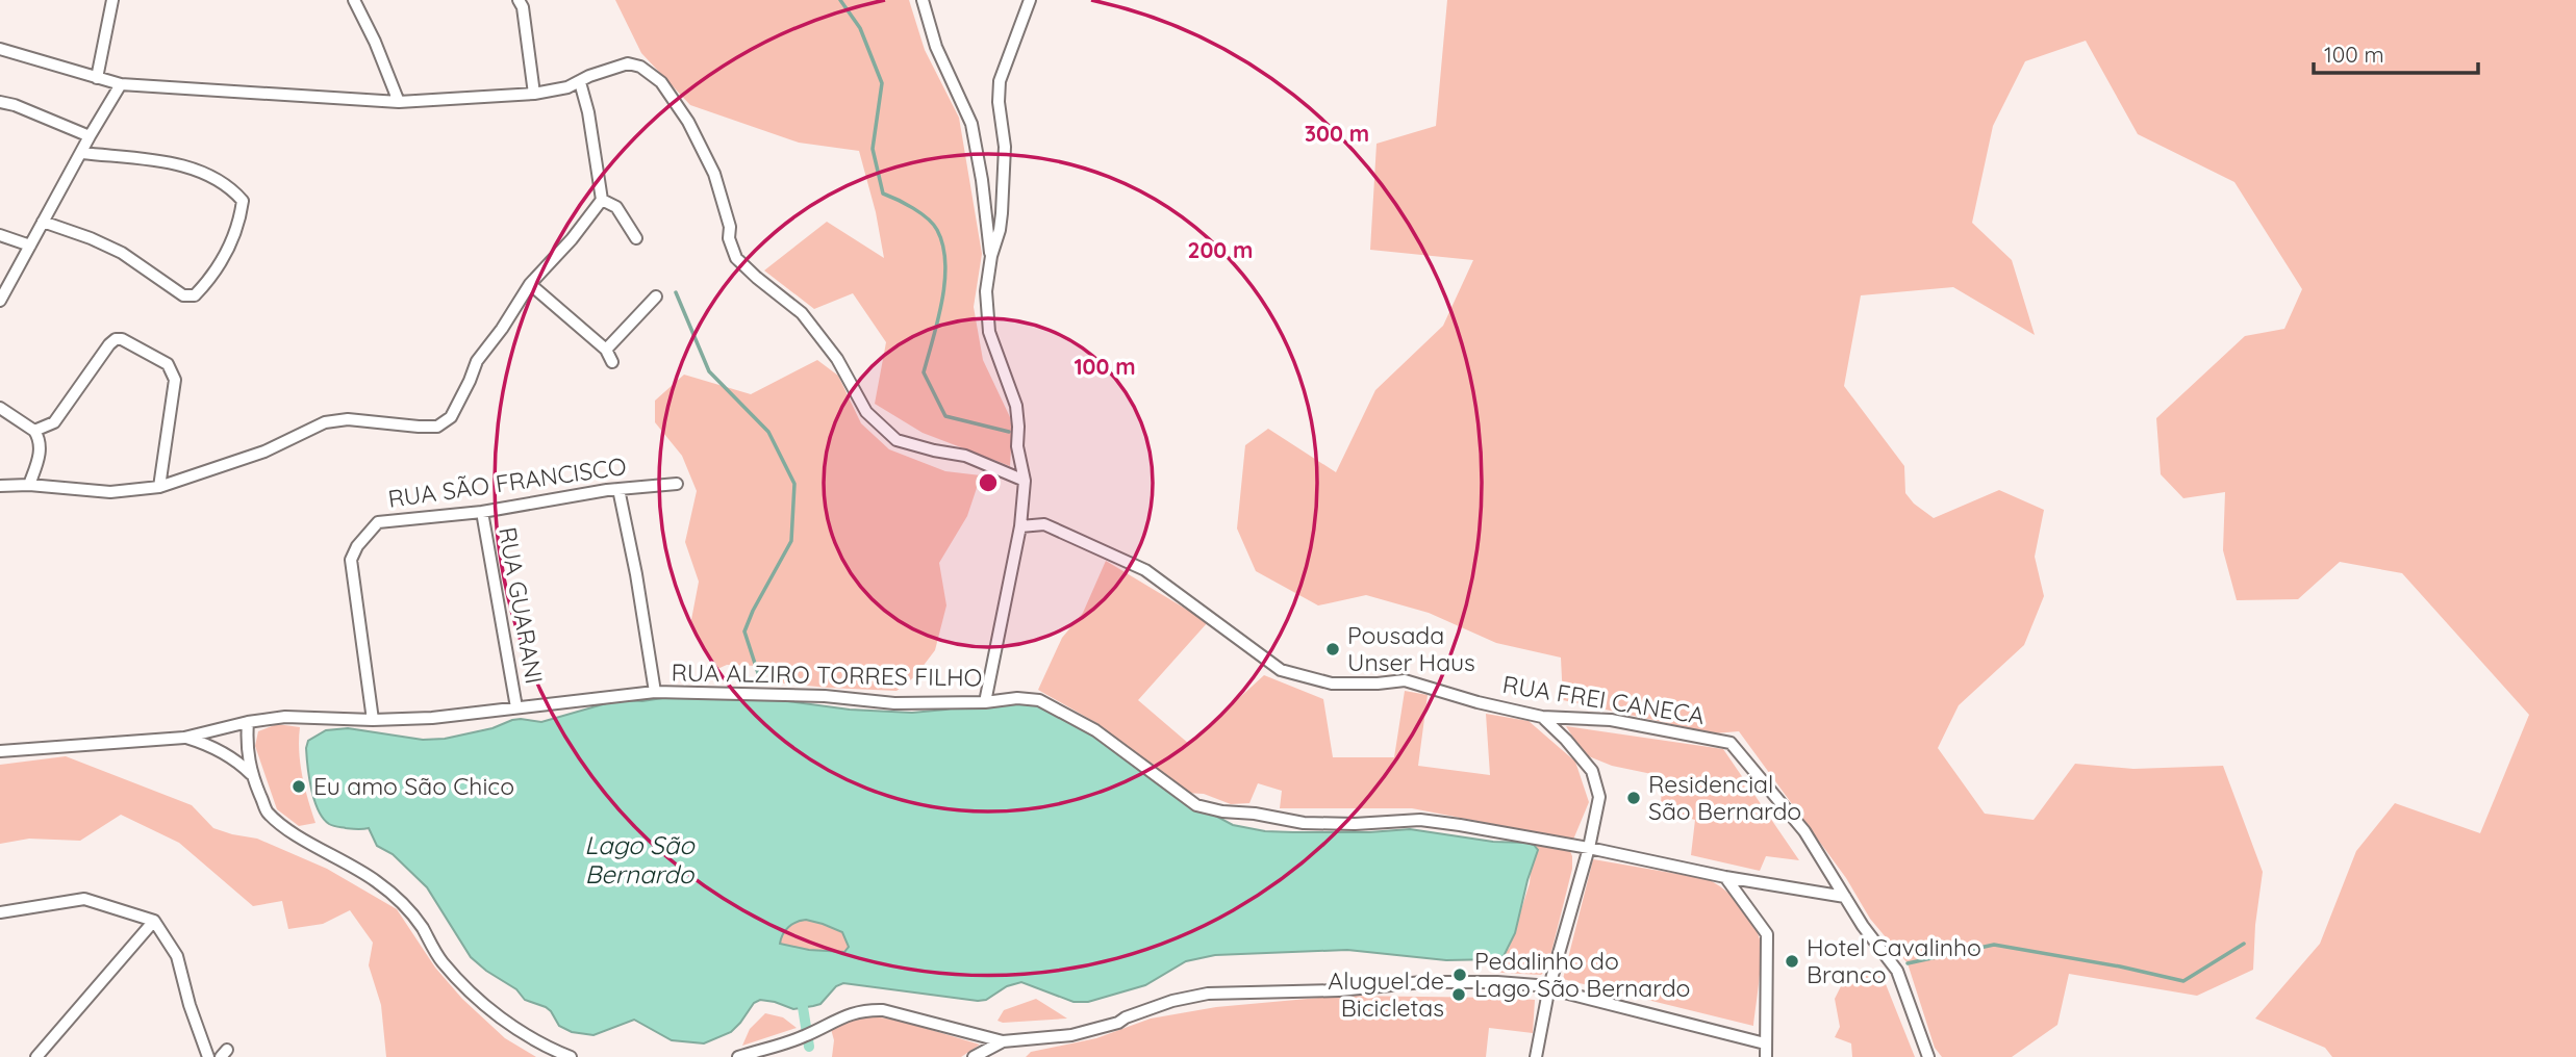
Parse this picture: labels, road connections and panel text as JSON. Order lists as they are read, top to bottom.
{
  "streets": {
    "street": [
      "RUA SÃO FRANCISCO",
      "RUA GUARANI",
      "RUA ALZIRO TORRES FILHO",
      "RUA FREI CANECA"
    ]
  },
  "crossings": [
    ["RUA SÃO FRANCISCO", "RUA GUARANI"],
    ["RUA SÃO FRANCISCO", "RUA ALZIRO TORRES FILHO"],
    ["RUA GUARANI", "RUA ALZIRO TORRES FILHO"],
    ["RUA ALZIRO TORRES FILHO", "RUA FREI CANECA"]
  ],
  "water": ["Lago São Bernardo"],
  "places": [
    "Pousada Unser Haus",
    "Eu amo São Chico",
    "Residencial São Bernardo",
    "Hotel Cavalinho Branco",
    "Pedalinho do Lago São Bernardo",
    "Aluguel de Bicicletas"
  ],
  "scale_bar": "100 m",
  "rings": ["300 m", "200 m", "100 m"]
}
